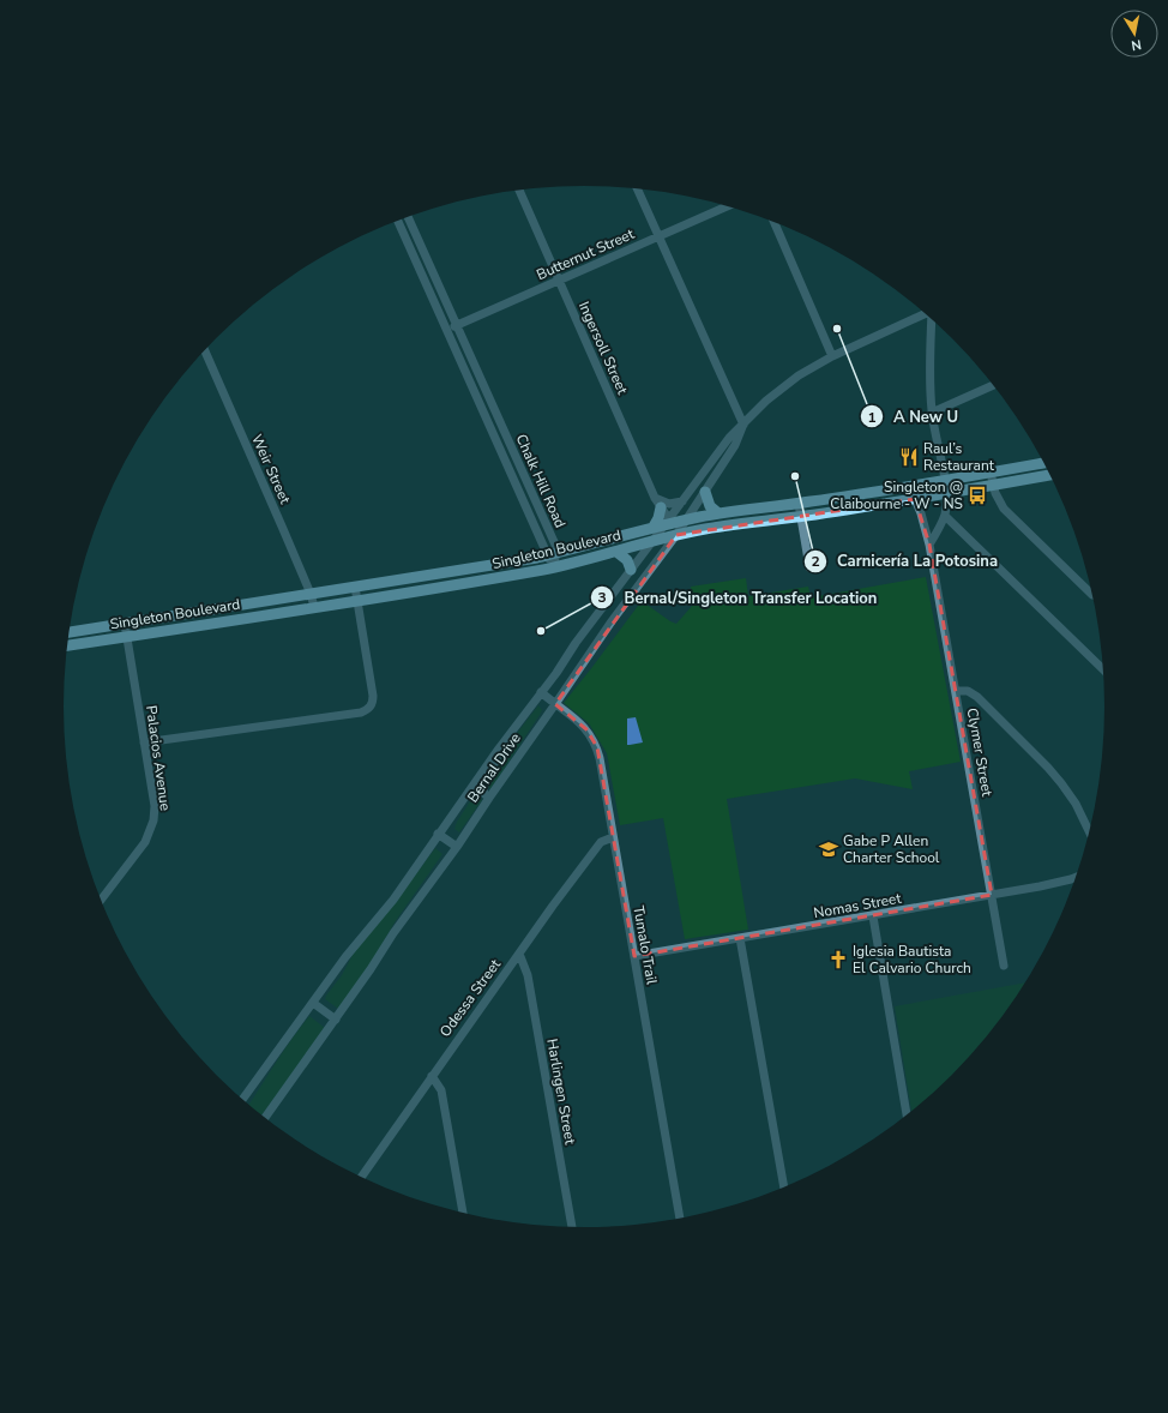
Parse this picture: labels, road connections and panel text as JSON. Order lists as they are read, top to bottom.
{
  "streets": {
    "main road": ["Singleton Boulevard"],
    "street": [
      "Butternut Street",
      "Ingersoll Street",
      "Weir Street",
      "Chalk Hill Road",
      "Clymer Street",
      "Palacios Avenue",
      "Bernal Drive",
      "Nomas Street",
      "Tumalo Trail",
      "Odessa Street",
      "Harlingen Street"
    ]
  },
  "crossings": [
    ["Butternut Street", "Ingersoll Street"],
    ["Butternut Street", "Chalk Hill Road"],
    ["Ingersoll Street", "Singleton Boulevard"],
    ["Ingersoll Street", "Bernal Drive"],
    ["Weir Street", "Singleton Boulevard"],
    ["Chalk Hill Road", "Singleton Boulevard"],
    ["Singleton Boulevard", "Clymer Street"],
    ["Singleton Boulevard", "Palacios Avenue"],
    ["Singleton Boulevard", "Bernal Drive"],
    ["Clymer Street", "Nomas Street"],
    ["Bernal Drive", "Tumalo Trail"],
    ["Nomas Street", "Tumalo Trail"],
    ["Tumalo Trail", "Odessa Street"],
    ["Odessa Street", "Harlingen Street"]
  ],
  "places": {
    "other": ["A New U", "Carnicería La Potosina", "Bernal/Singleton Transfer Location"],
    "restaurant": ["Raul’s Restaurant"],
    "bus stop": ["Singleton @ Claibourne - W - NS"],
    "school or university": ["Gabe P Allen Charter School"],
    "church": ["Iglesia Bautista El Calvario Church"]
  },
  "north": "bottom"
}
